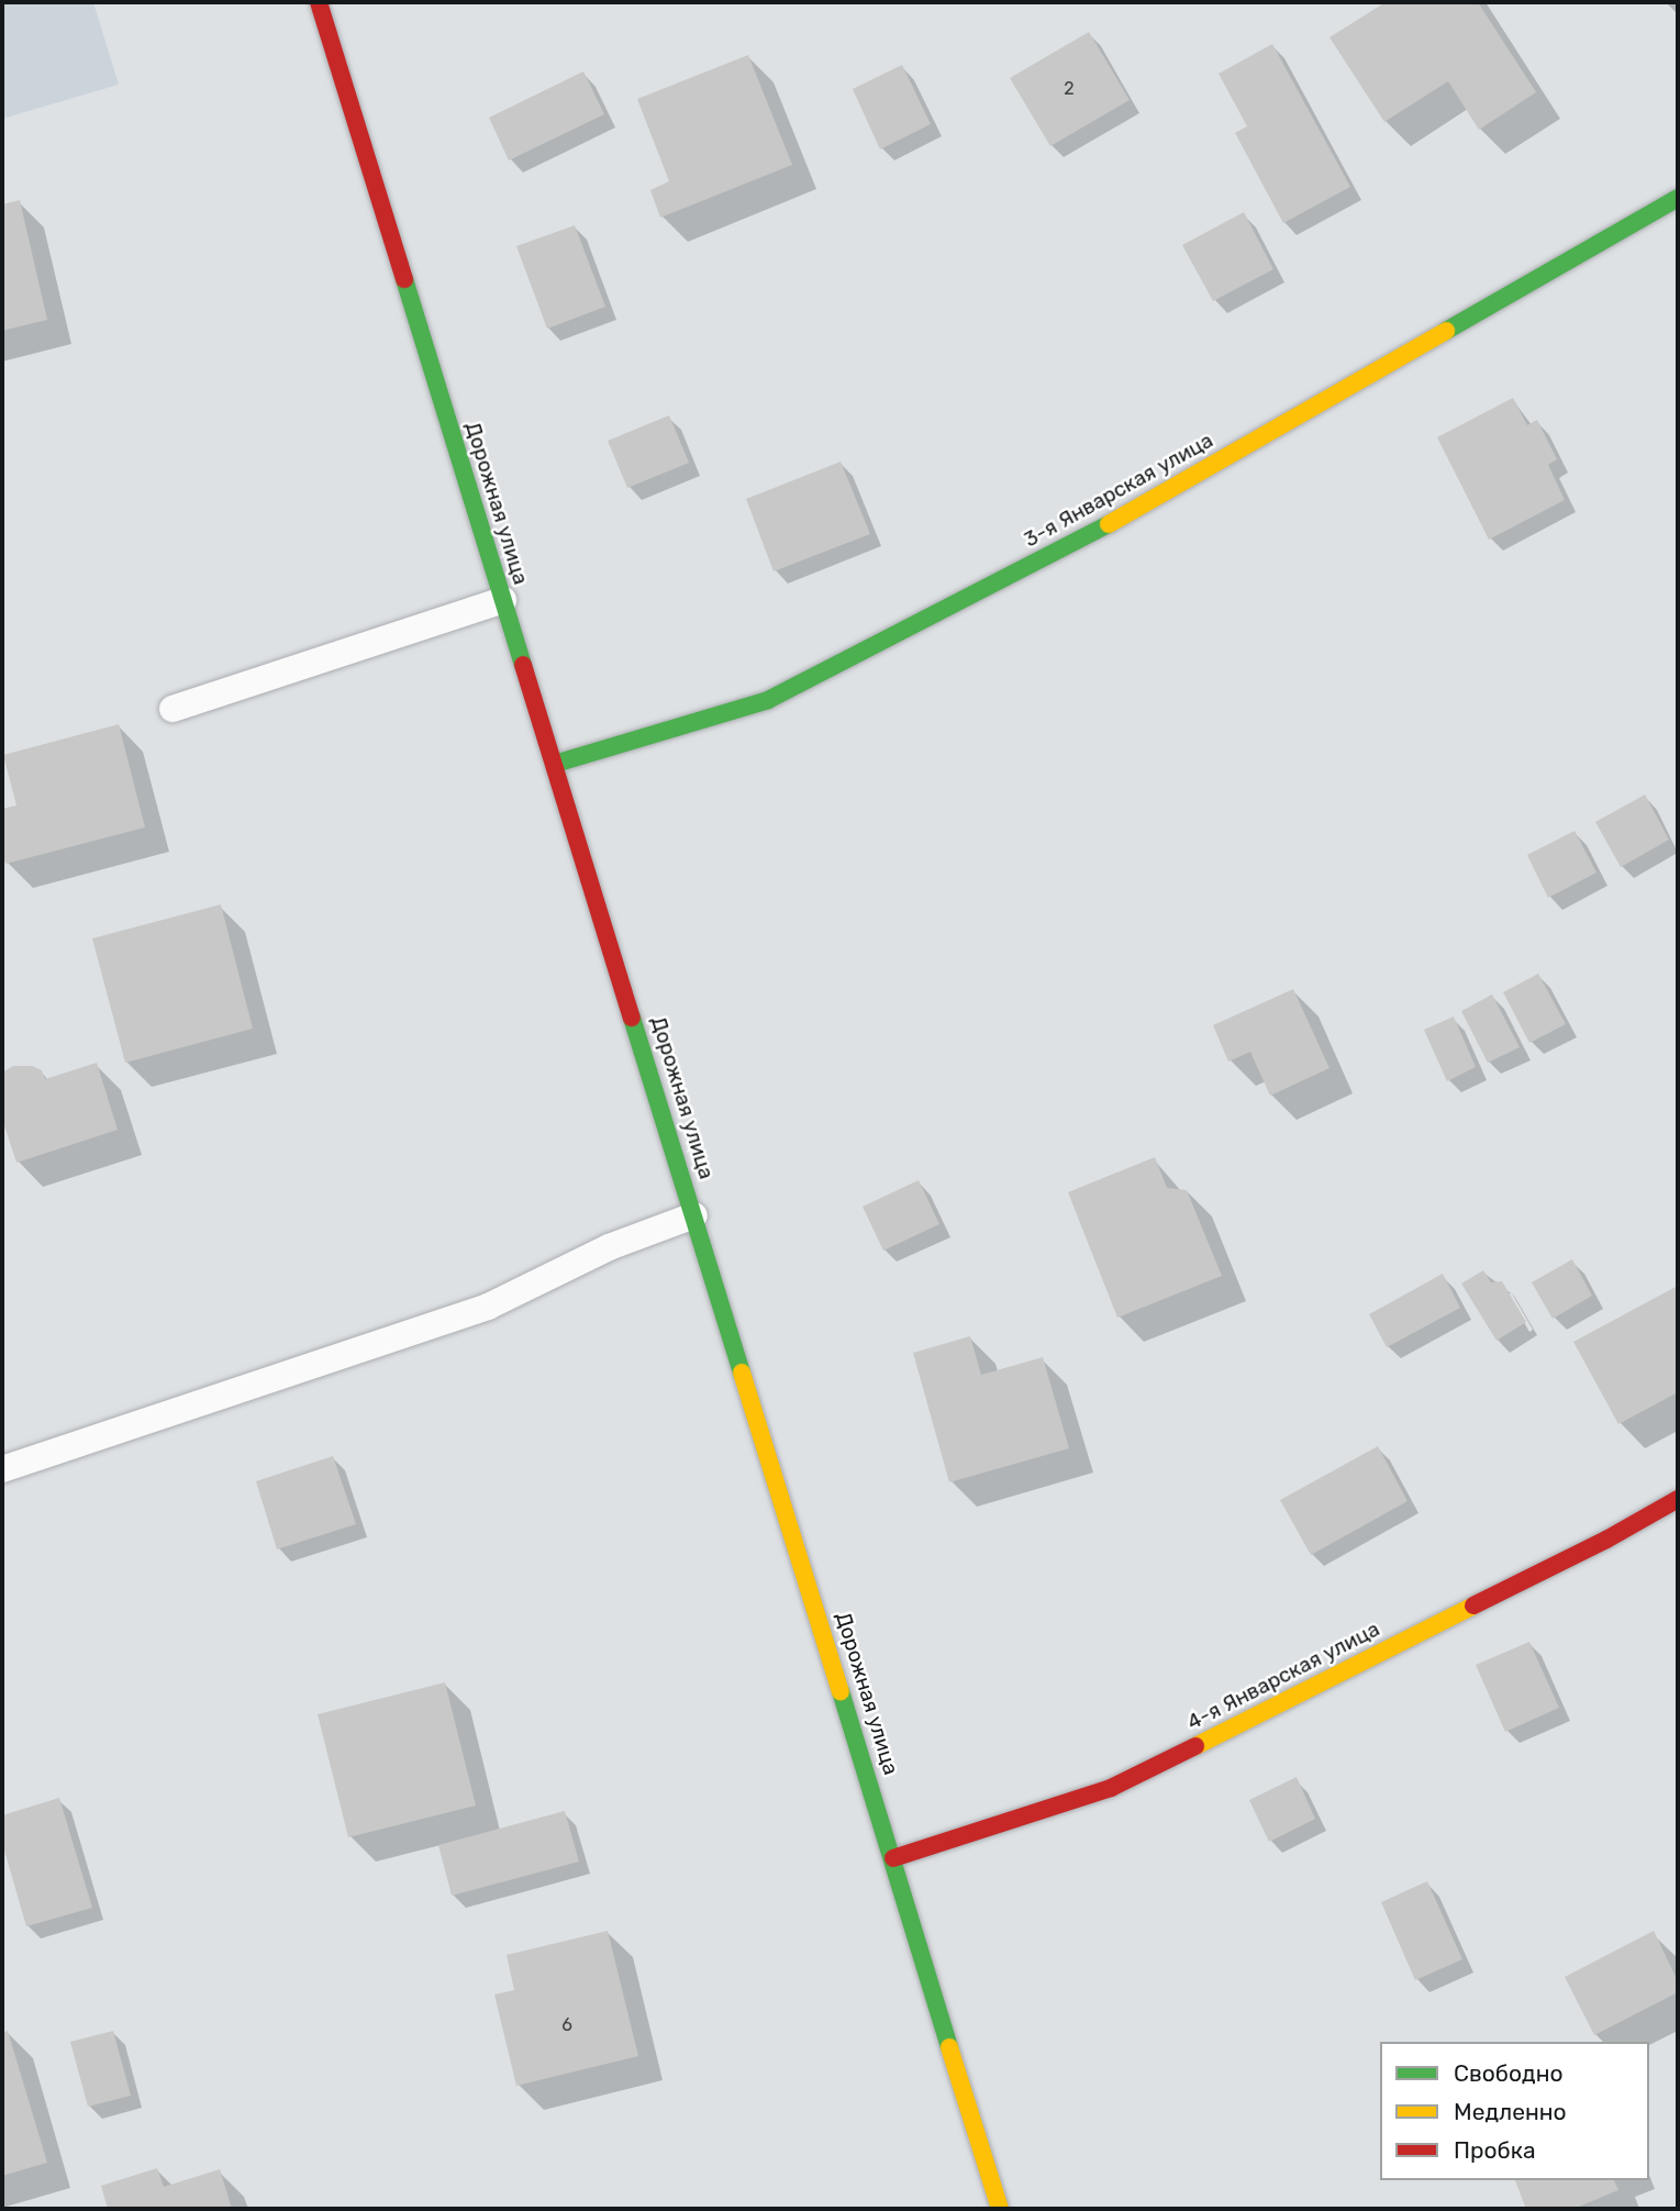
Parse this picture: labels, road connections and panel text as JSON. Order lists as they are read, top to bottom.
{
  "streets": {
    "street": ["3-я Январская улица", "Дорожная улица", "4-я Январская улица"]
  },
  "crossings": [
    ["3-я Январская улица", "Дорожная улица"],
    ["Дорожная улица", "4-я Январская улица"]
  ],
  "house_numbers": ["2", "6"],
  "legend": ["Свободно", "Медленно", "Пробка"]
}
